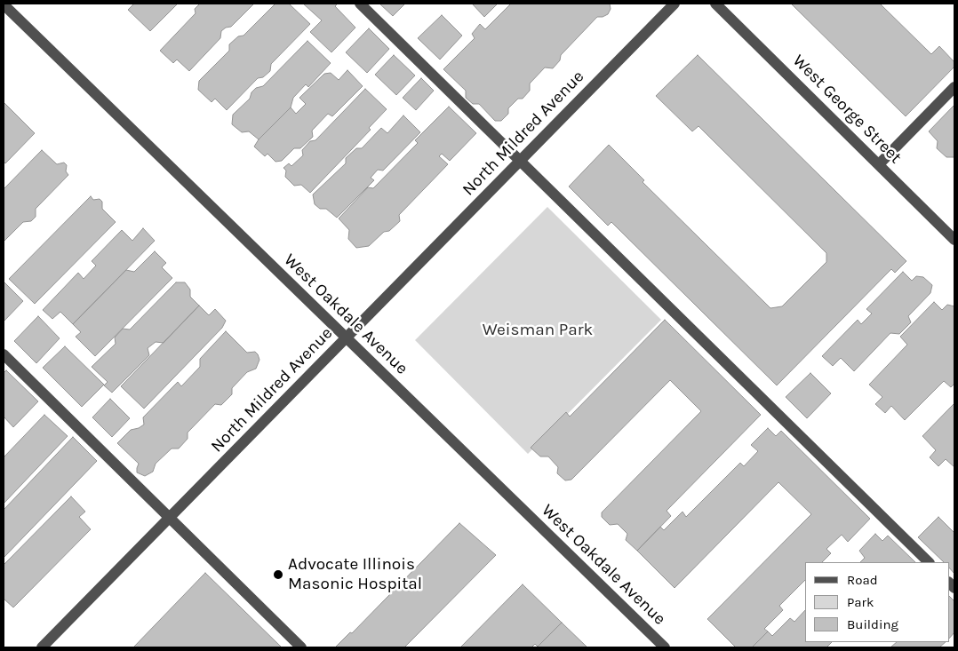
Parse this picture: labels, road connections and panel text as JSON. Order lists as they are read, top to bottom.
{
  "streets": {
    "street": ["West George Street", "North Mildred Avenue", "West Oakdale Avenue"]
  },
  "crossings": [
    ["North Mildred Avenue", "West Oakdale Avenue"]
  ],
  "parks": ["Weisman Park"],
  "places": ["Advocate Illinois Masonic Hospital"],
  "legend": ["Road", "Park", "Building"]
}
